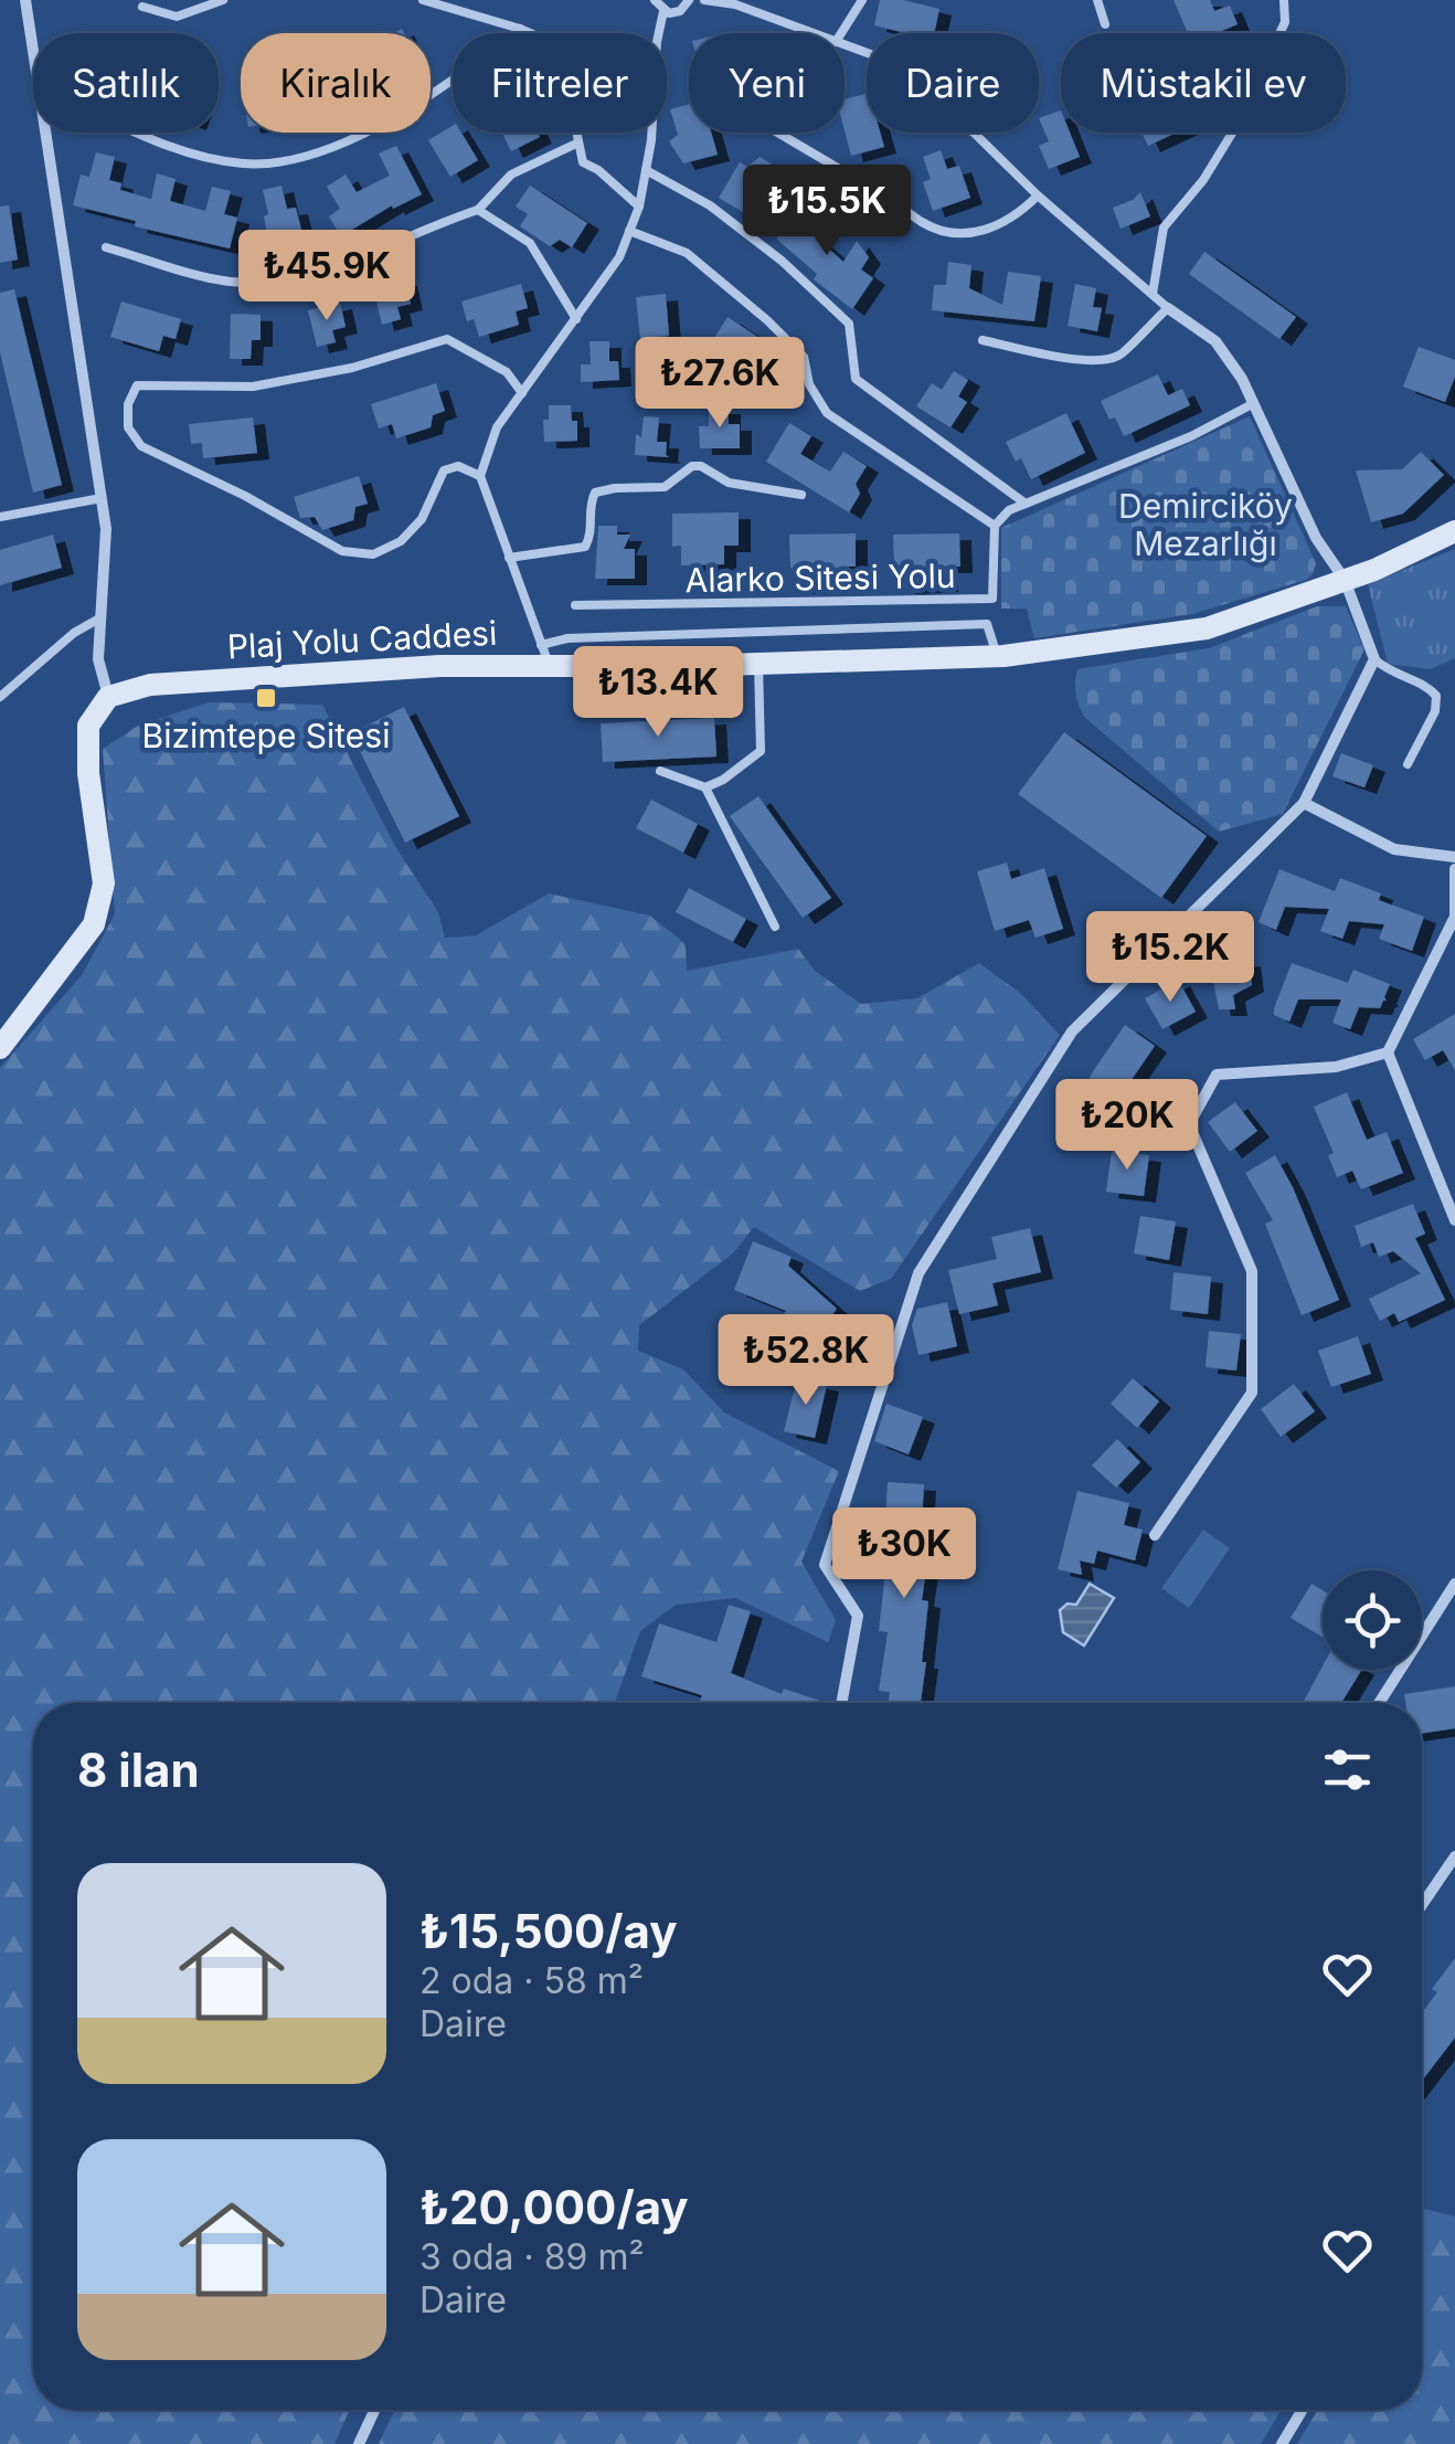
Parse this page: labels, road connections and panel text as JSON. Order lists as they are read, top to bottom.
{
  "streets": {
    "street": ["Plaj Yolu Caddesi"],
    "lane": ["Alarko Sitesi Yolu"]
  },
  "parks": ["Demirciköy Mezarlığı"],
  "places": {
    "transit": ["Bizimtepe Sitesi"]
  },
  "page": {
    "chip": [
      "Satılık",
      "Kiralık",
      "Filtreler",
      "Yeni",
      "Daire",
      "Müstakil ev"
    ],
    "price": [
      "₺15.5K",
      "₺45.9K",
      "₺27.6K",
      "₺13.4K",
      "₺15.2K",
      "₺20K",
      "₺52.8K",
      "₺30K"
    ],
    "heading": "8 ilan",
    "list": [
      {
        "name": "₺15,500/ay",
        "note": "2 oda · 58 m² · Daire"
      },
      {
        "name": "₺20,000/ay",
        "note": "3 oda · 89 m² · Daire"
      }
    ]
  }
}
